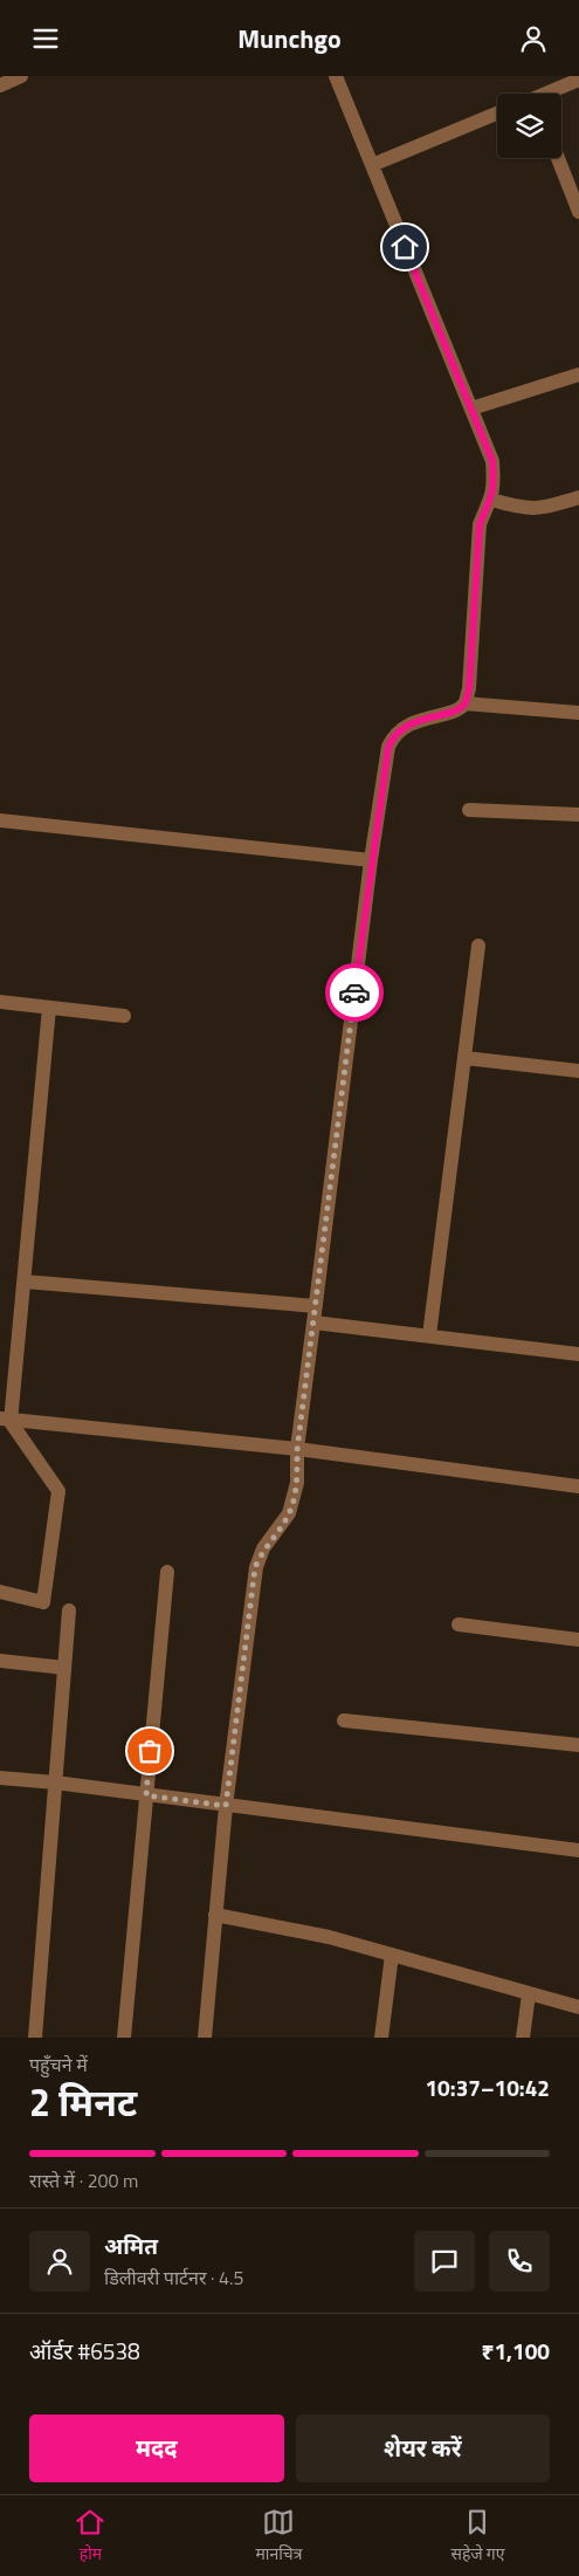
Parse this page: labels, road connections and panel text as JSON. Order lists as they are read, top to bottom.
{
  "page": {
    "header": "Munchgo",
    "heading": ["2 मिनट", "पहुँचने में", "10:37–10:42"],
    "panel": [
      "अमित",
      "डिलीवरी पार्टनर · 4.5",
      "ऑर्डर #6538",
      "₹1,100"
    ],
    "bar": "रास्ते में · 200 m",
    "buttons": ["मदद", "शेयर करें"],
    "tabs": ["होम", "मानचित्र", "सहेजे गए"]
  }
}
